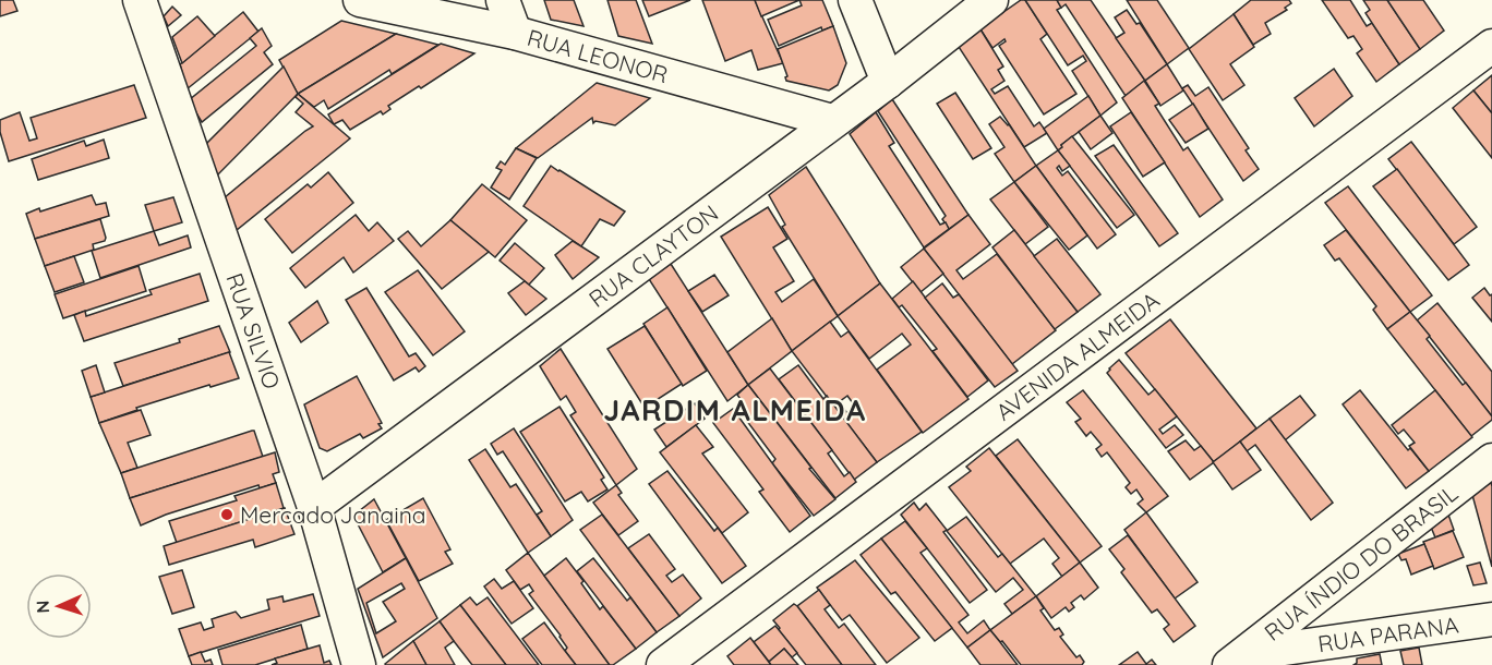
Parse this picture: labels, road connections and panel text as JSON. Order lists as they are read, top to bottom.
{
  "streets": {
    "street": [
      "RUA LEONOR",
      "RUA CLAYTON",
      "RUA SILVIO",
      "AVENIDA ALMEIDA",
      "RUA ÍNDIO DO BRASIL",
      "RUA PARANA"
    ]
  },
  "crossings": [
    ["RUA LEONOR", "RUA CLAYTON"],
    ["RUA CLAYTON", "RUA SILVIO"],
    ["RUA ÍNDIO DO BRASIL", "RUA PARANA"]
  ],
  "districts": ["JARDIM ALMEIDA"],
  "places": ["Mercado Janaina"],
  "north": "left"
}
